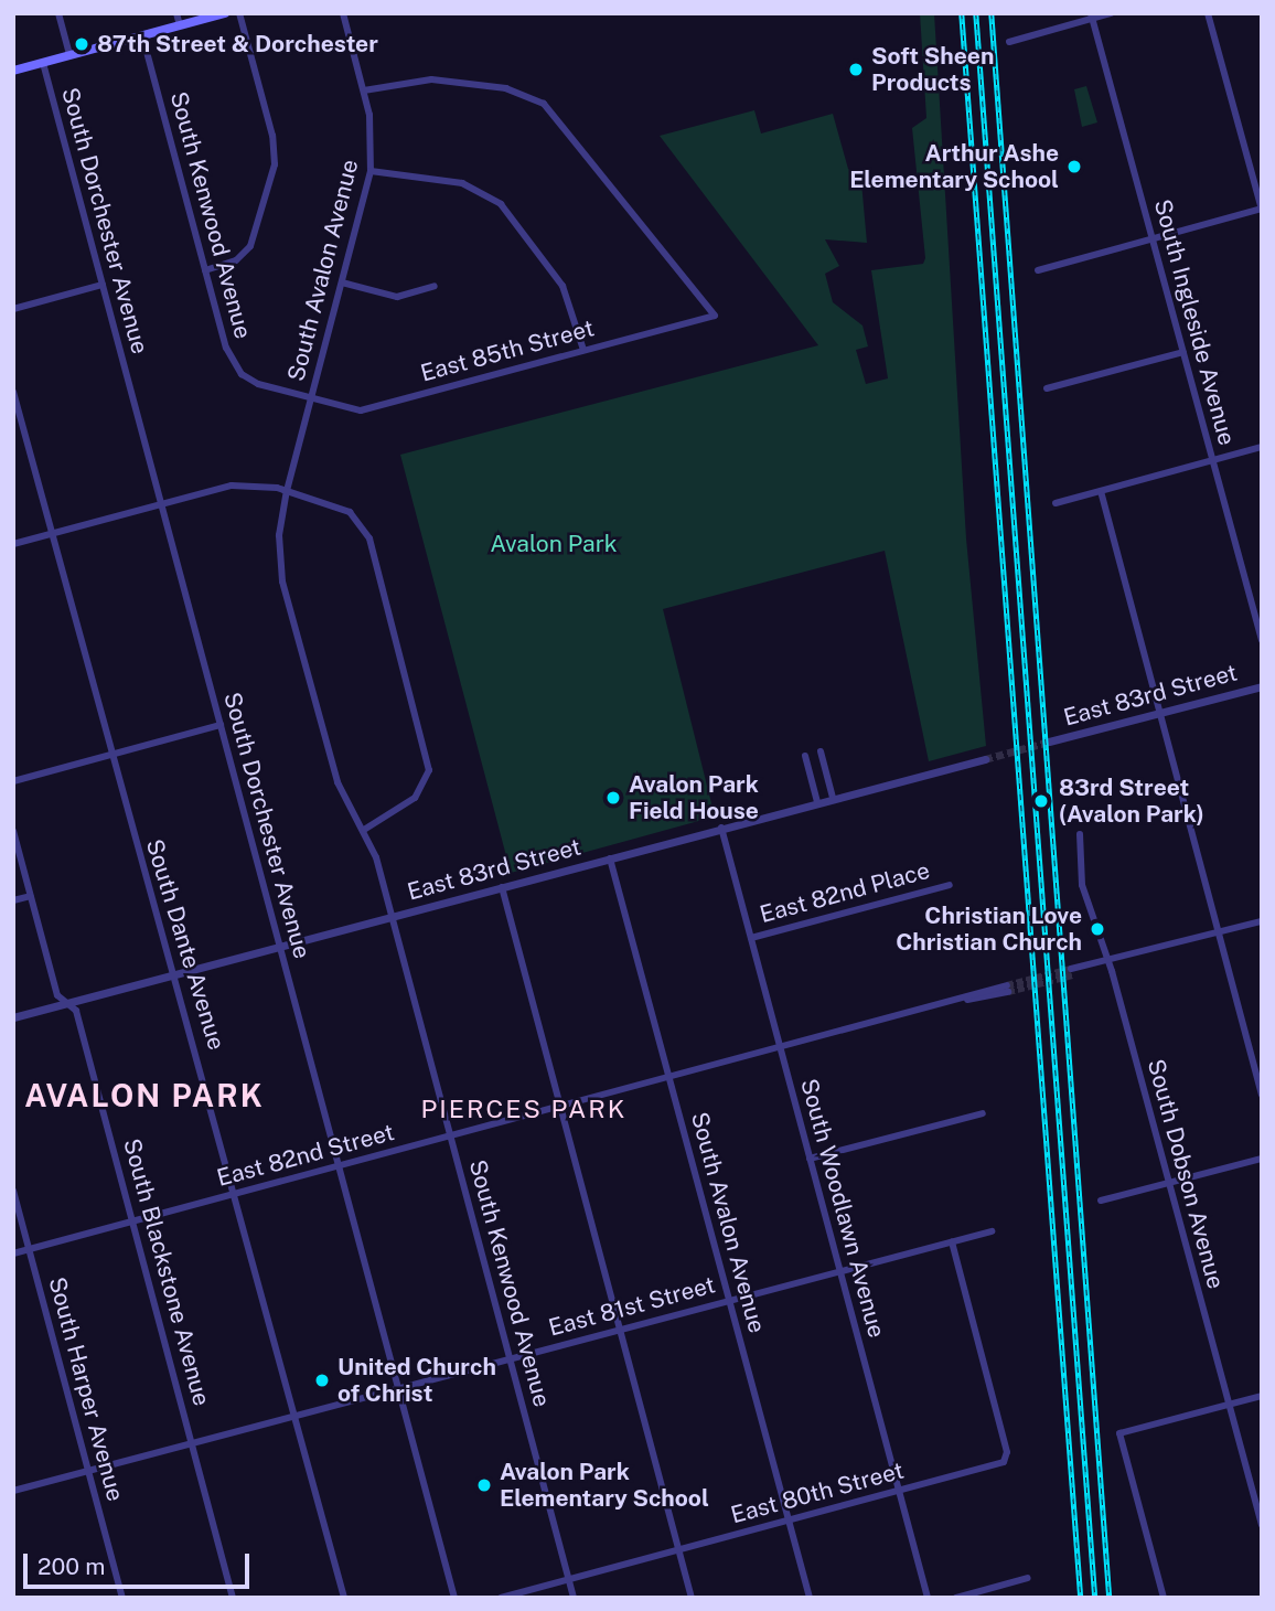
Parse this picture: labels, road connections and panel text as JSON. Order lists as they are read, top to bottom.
{
  "streets": {
    "street": [
      "South Kenwood Avenue",
      "South Dorchester Avenue",
      "South Avalon Avenue",
      "South Ingleside Avenue",
      "East 85th Street",
      "East 83rd Street",
      "East 82nd Place",
      "South Dante Avenue",
      "East 82nd Street",
      "South Dobson Avenue",
      "South Woodlawn Avenue",
      "South Blackstone Avenue",
      "East 81st Street",
      "South Harper Avenue",
      "East 80th Street"
    ]
  },
  "crossings": [
    ["South Kenwood Avenue", "South Avalon Avenue"],
    ["South Kenwood Avenue", "East 85th Street"],
    ["South Kenwood Avenue", "East 83rd Street"],
    ["South Kenwood Avenue", "East 82nd Street"],
    ["South Kenwood Avenue", "East 81st Street"],
    ["South Kenwood Avenue", "East 80th Street"],
    ["South Dorchester Avenue", "East 83rd Street"],
    ["South Dorchester Avenue", "East 82nd Street"],
    ["South Dorchester Avenue", "East 81st Street"],
    ["South Avalon Avenue", "East 85th Street"],
    ["South Avalon Avenue", "East 83rd Street"],
    ["South Avalon Avenue", "East 82nd Street"],
    ["South Avalon Avenue", "East 81st Street"],
    ["South Avalon Avenue", "East 80th Street"],
    ["East 83rd Street", "South Dante Avenue"],
    ["East 83rd Street", "South Woodlawn Avenue"],
    ["East 83rd Street", "South Blackstone Avenue"],
    ["East 82nd Place", "South Woodlawn Avenue"],
    ["South Dante Avenue", "East 82nd Street"],
    ["South Dante Avenue", "East 81st Street"],
    ["East 82nd Street", "South Woodlawn Avenue"],
    ["East 82nd Street", "South Blackstone Avenue"],
    ["East 82nd Street", "South Harper Avenue"],
    ["South Woodlawn Avenue", "East 81st Street"],
    ["South Woodlawn Avenue", "East 80th Street"],
    ["South Blackstone Avenue", "East 81st Street"],
    ["East 81st Street", "South Harper Avenue"],
    ["East 81st Street", "East 80th Street"]
  ],
  "districts": ["AVALON PARK", "PIERCES PARK"],
  "parks": ["Avalon Park"],
  "places": [
    "87th Street & Dorchester",
    "Soft Sheen Products",
    "Arthur Ashe Elementary School",
    "Avalon Park Field House",
    "83rd Street (Avalon Park)",
    "Christian Love Christian Church",
    "United Church of Christ",
    "Avalon Park Elementary School"
  ],
  "scale_bar": "200 m"
}
